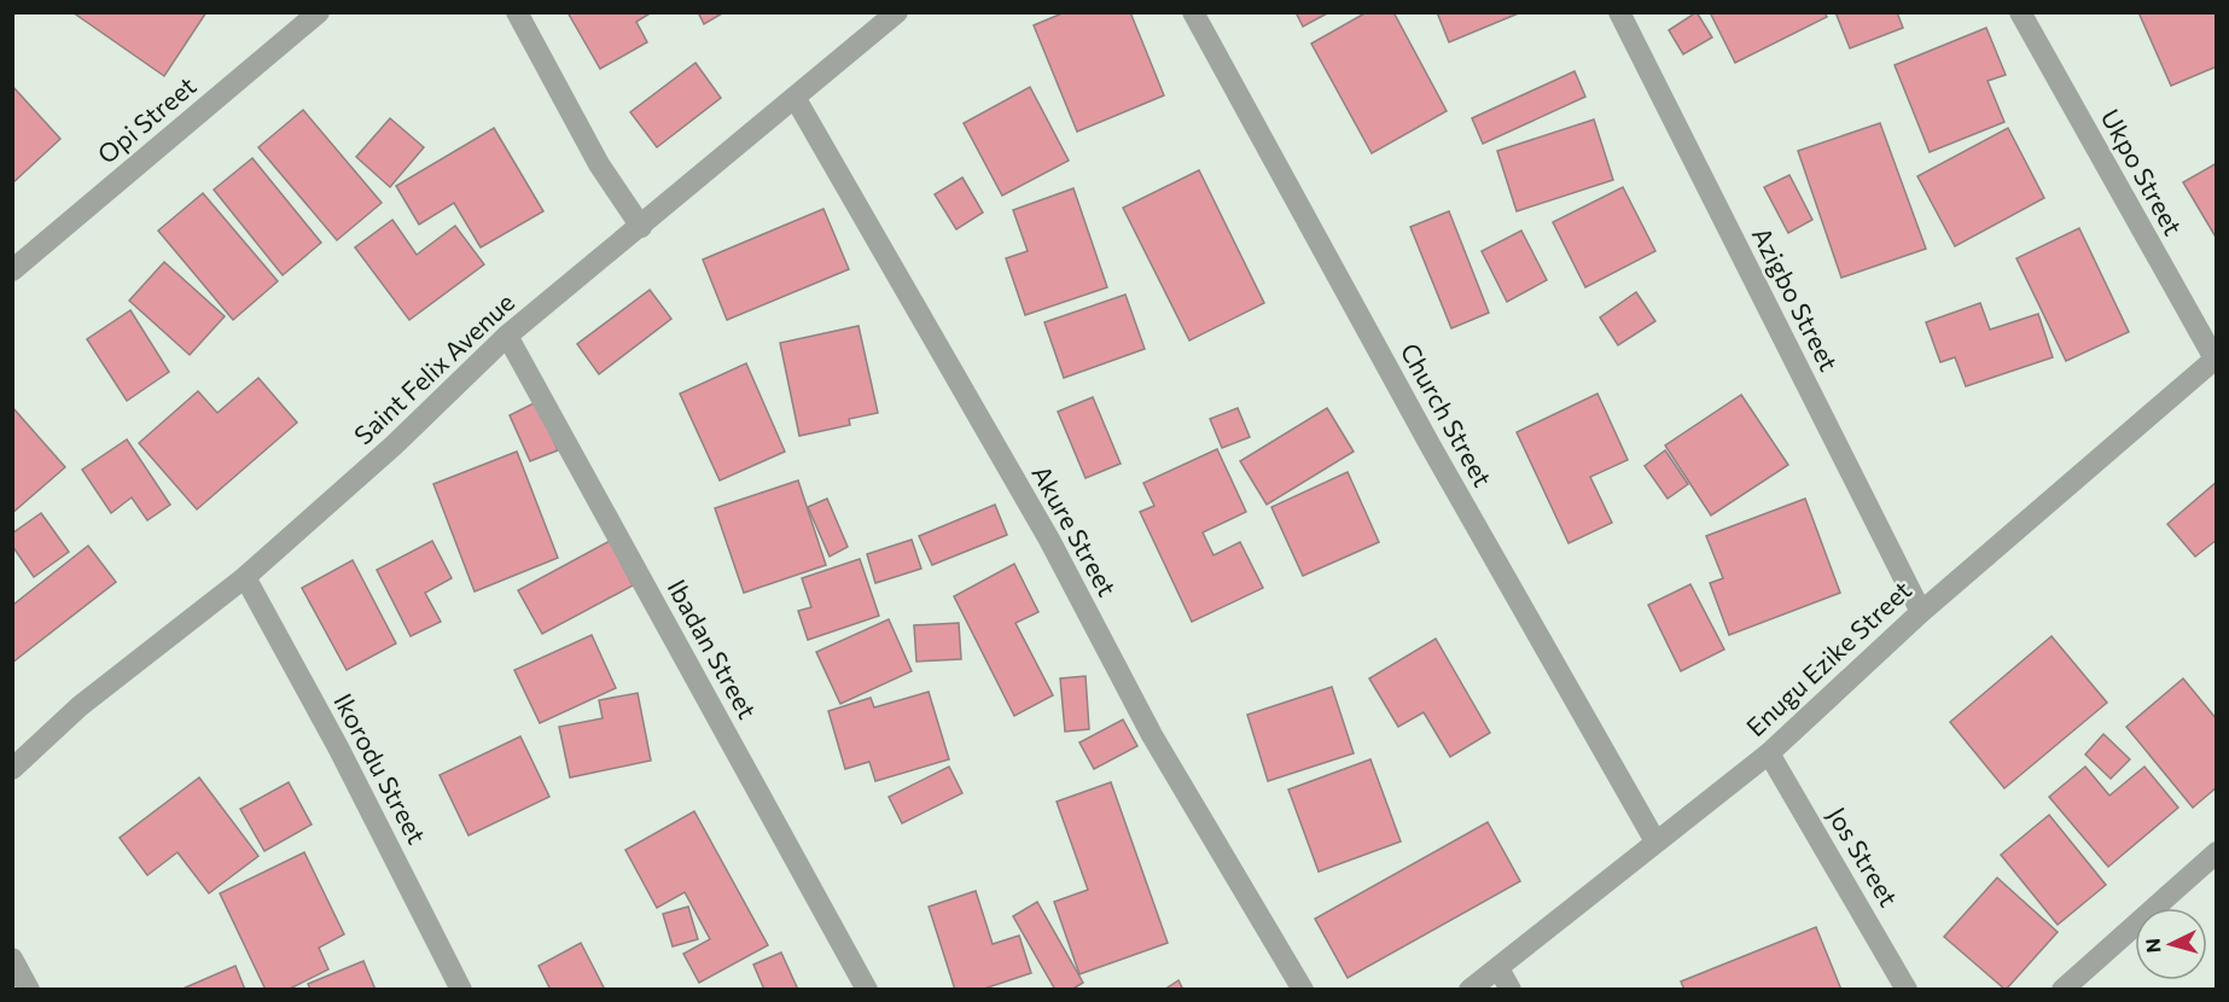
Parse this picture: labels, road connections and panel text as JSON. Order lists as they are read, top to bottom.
{
  "streets": {
    "street": [
      "Opi Street",
      "Ukpo Street",
      "Azigbo Street",
      "Saint Felix Avenue",
      "Church Street",
      "Akure Street",
      "Ibadan Street",
      "Enugu Ezike Street",
      "Ikorodu Street",
      "Jos Street"
    ]
  },
  "crossings": [
    ["Ukpo Street", "Enugu Ezike Street"],
    ["Azigbo Street", "Enugu Ezike Street"],
    ["Saint Felix Avenue", "Akure Street"],
    ["Saint Felix Avenue", "Ibadan Street"],
    ["Saint Felix Avenue", "Ikorodu Street"],
    ["Church Street", "Enugu Ezike Street"],
    ["Enugu Ezike Street", "Jos Street"]
  ],
  "north": "left"
}
